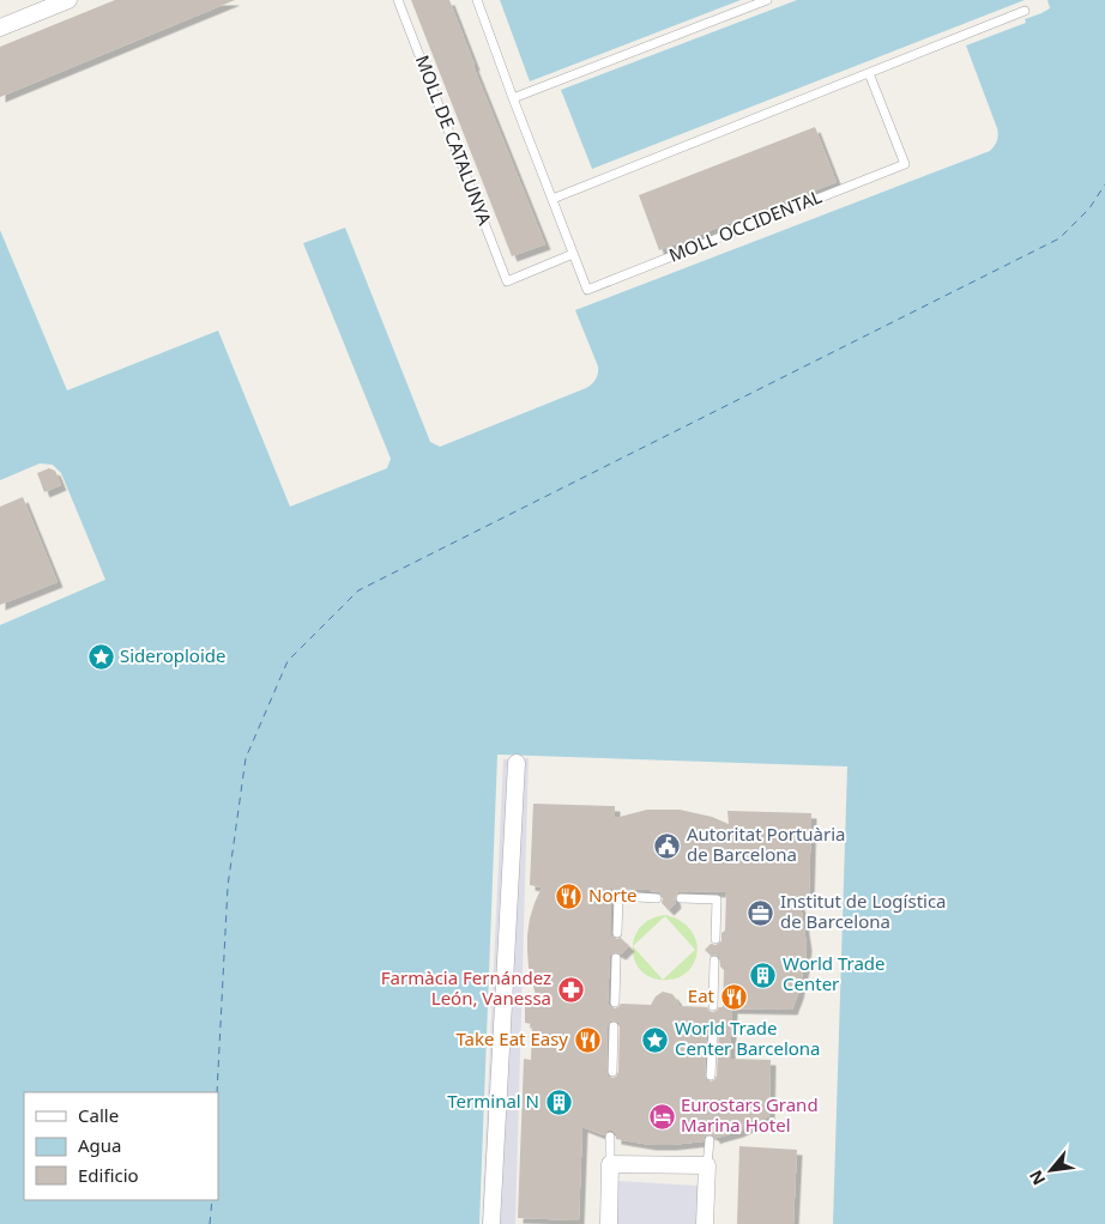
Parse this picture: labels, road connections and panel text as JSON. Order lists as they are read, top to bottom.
{
  "streets": {
    "lane": ["MOLL DE CATALUNYA", "MOLL OCCIDENTAL"]
  },
  "crossings": [
    ["MOLL DE CATALUNYA", "MOLL OCCIDENTAL"]
  ],
  "places": {
    "place": ["Sideroploide", "World Trade Center Barcelona"],
    "public building": ["Autoritat Portuària de Barcelona"],
    "restaurant": ["Norte", "Eat", "Take Eat Easy"],
    "office": ["Institut de Logística de Barcelona"],
    "building": ["World Trade Center", "Terminal N"],
    "pharmacy": ["Farmàcia Fernández León, Vanessa"],
    "hotel": ["Eurostars Grand Marina Hotel"]
  },
  "legend": ["Calle", "Agua", "Edificio"],
  "north": "bottom left"
}
